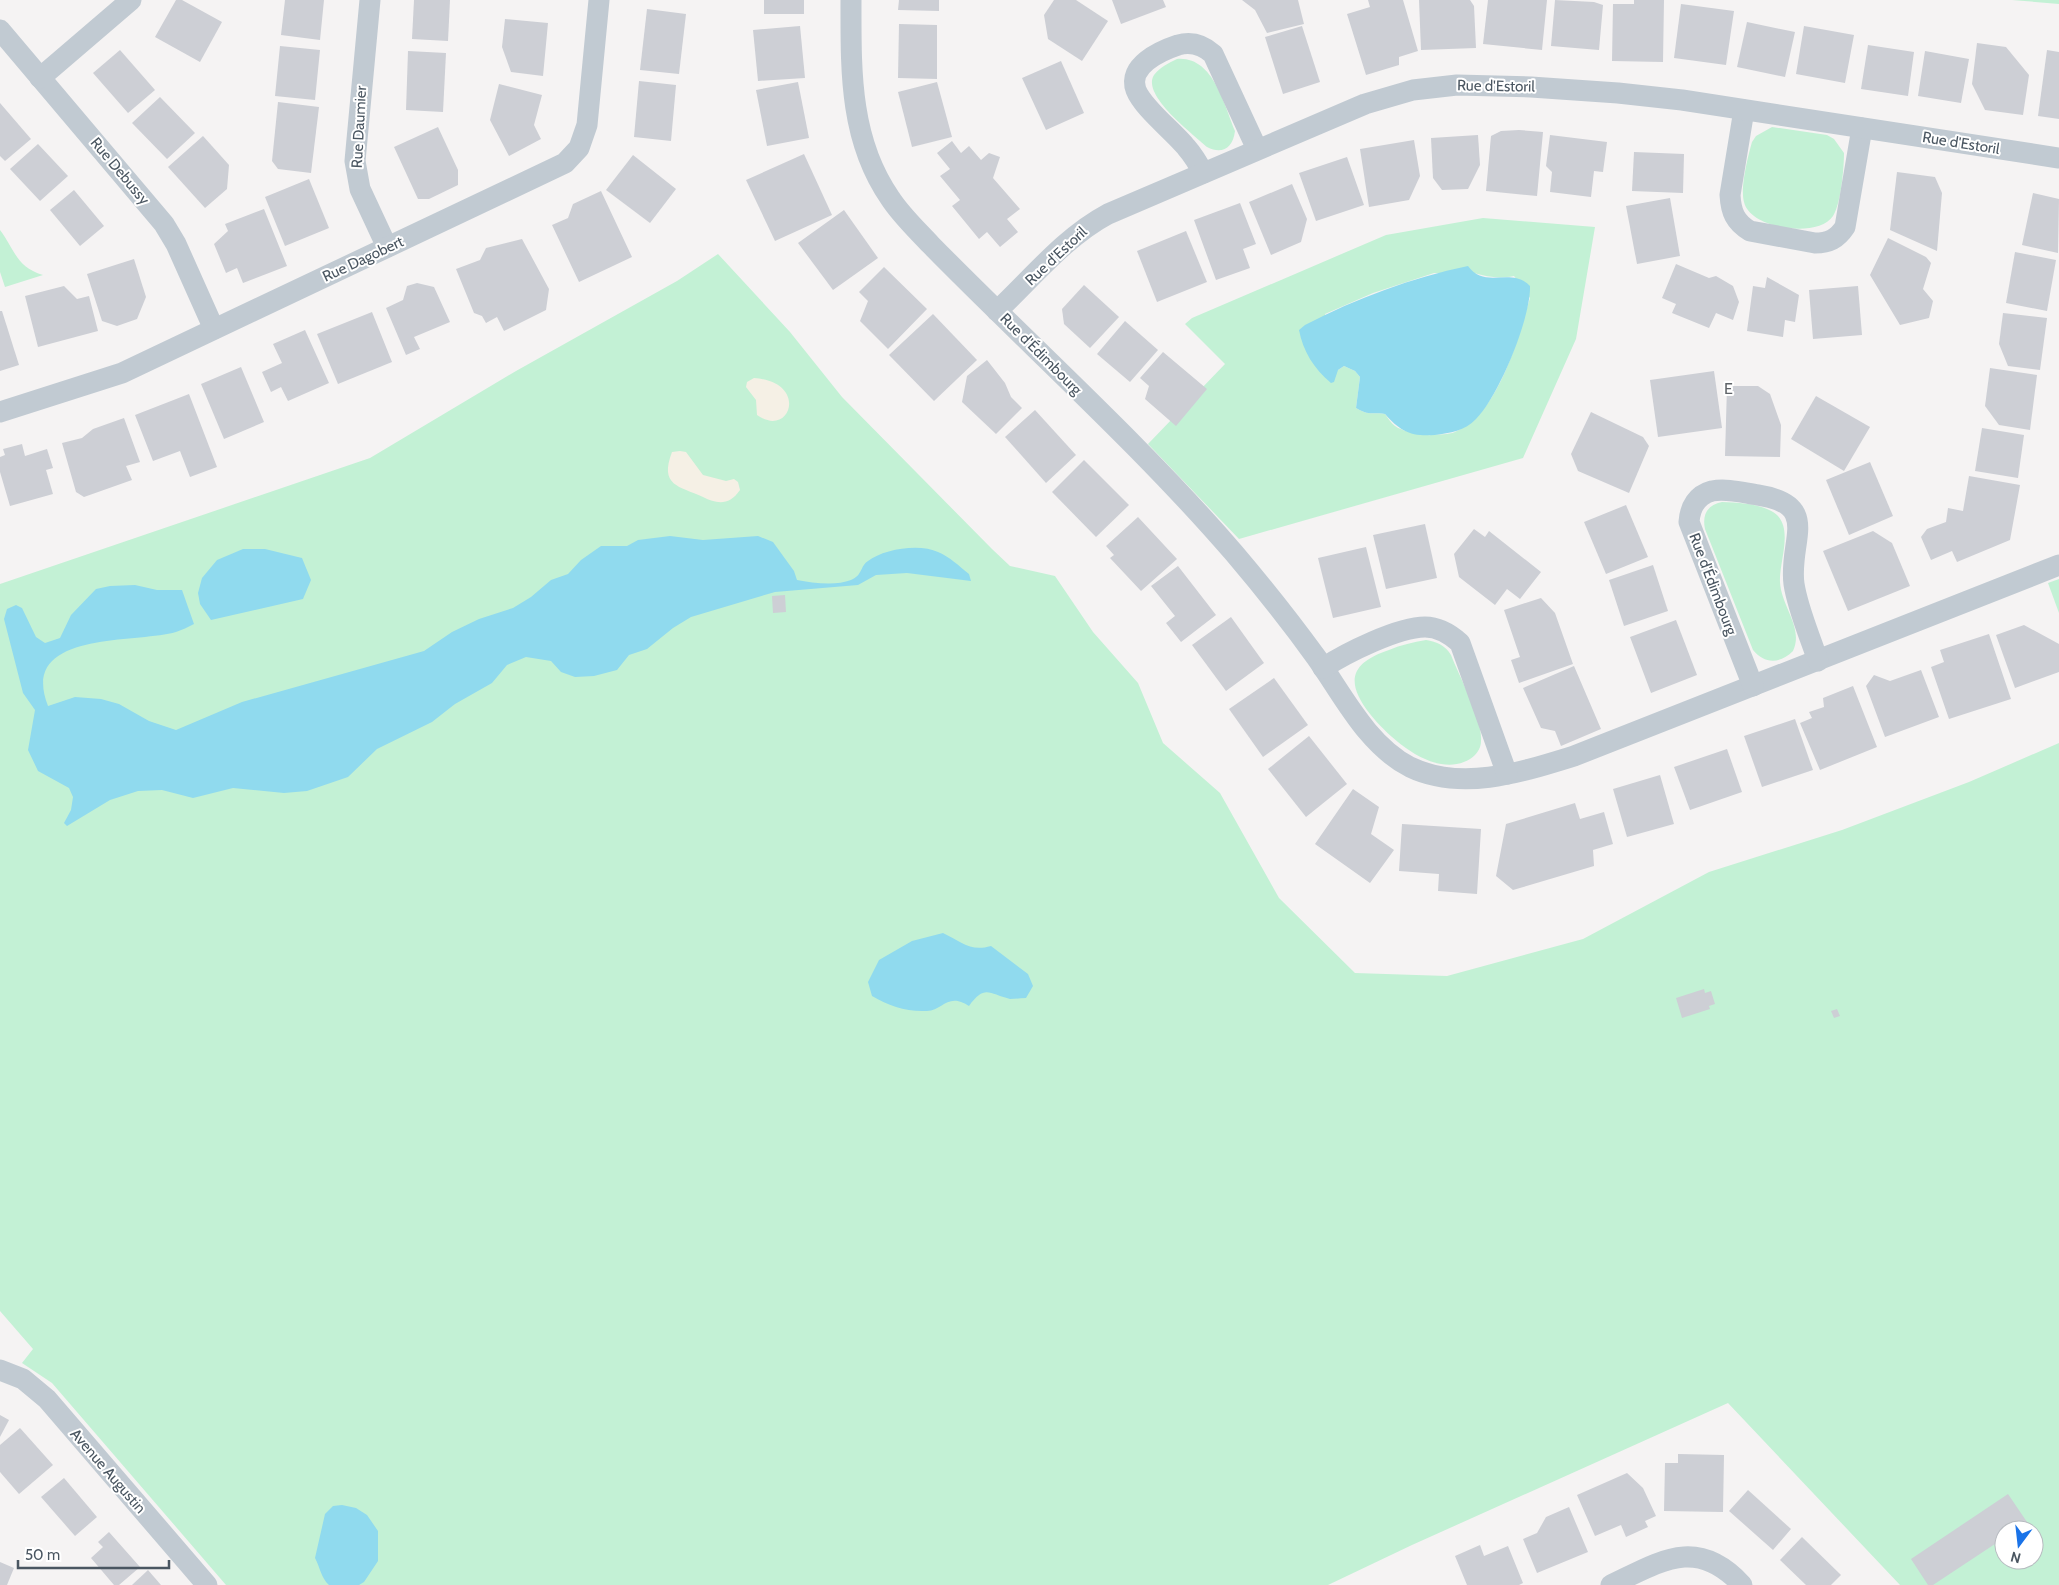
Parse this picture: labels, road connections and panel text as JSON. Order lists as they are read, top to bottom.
{
  "streets": {
    "street": [
      "Rue d'Estoril",
      "Rue Daumier",
      "Rue Debussy",
      "Rue Dagobert",
      "Rue d'Édimbourg",
      "Avenue Augustin"
    ]
  },
  "crossings": [
    ["Rue d'Estoril", "Rue d'Édimbourg"],
    ["Rue Daumier", "Rue Dagobert"],
    ["Rue Debussy", "Rue Dagobert"]
  ],
  "districts": ["E"],
  "scale_bar": "50 m",
  "north": "bottom"
}
